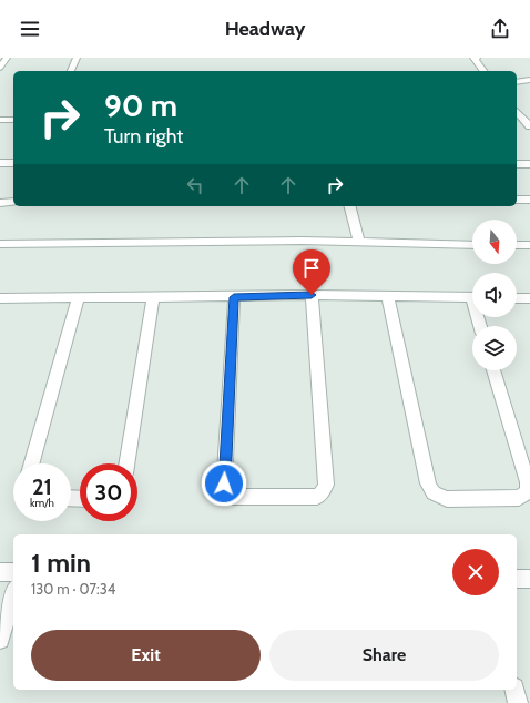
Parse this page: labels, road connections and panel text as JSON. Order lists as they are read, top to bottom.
{
  "north": "bottom",
  "page": {
    "header": "Headway",
    "turn": ["90 m", "Turn right"],
    "speed": "21 km/h",
    "limit": "30",
    "heading": ["1 min", "130 m · 07:34"],
    "buttons": ["Exit", "Share"]
  }
}
